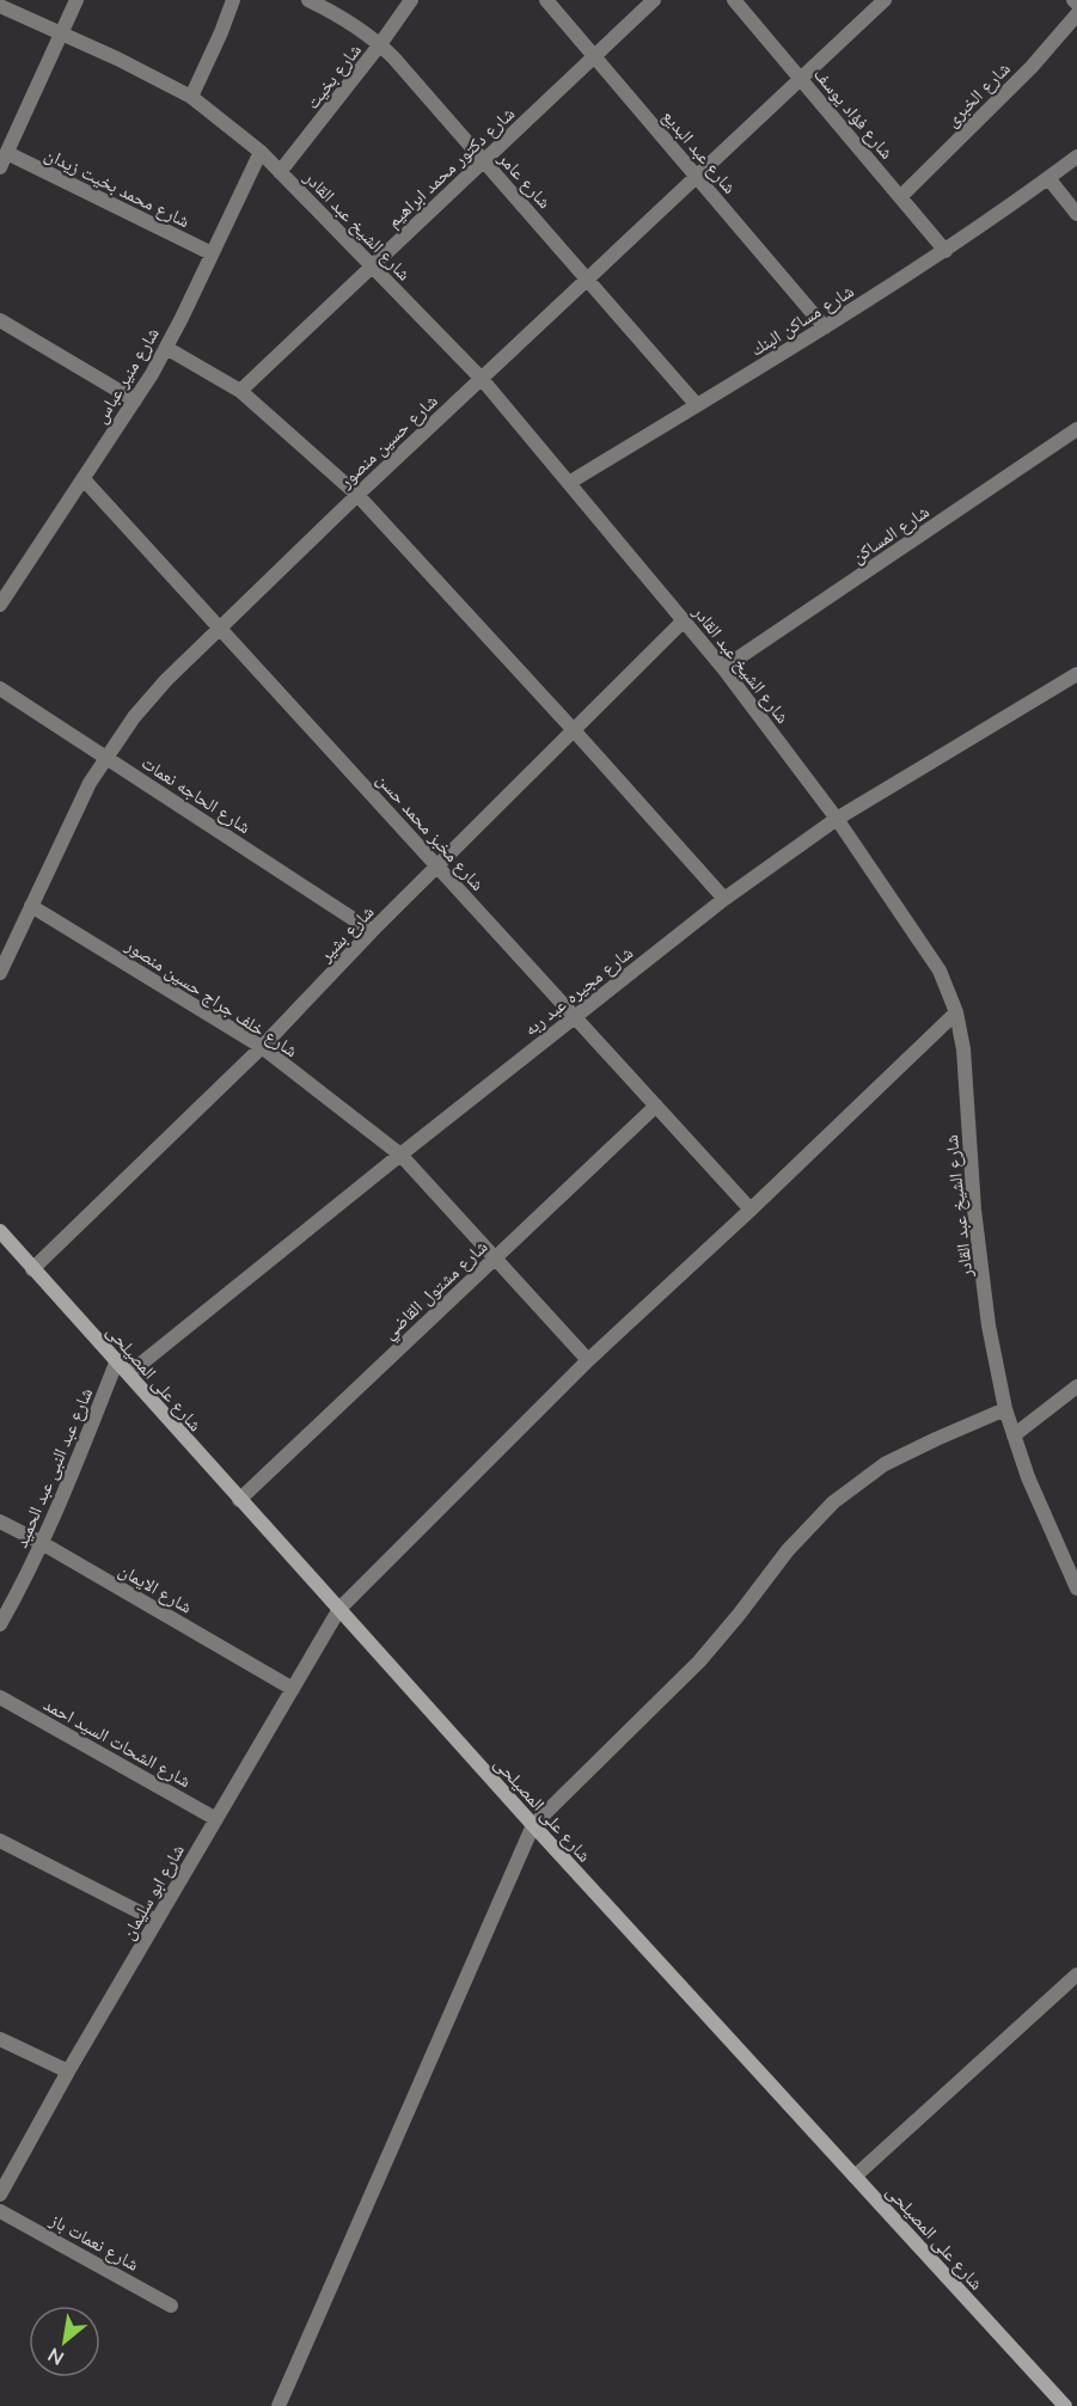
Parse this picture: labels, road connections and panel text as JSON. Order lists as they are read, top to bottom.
{
  "streets": {
    "street": [
      "شارع بخيت",
      "شارع الخبرى",
      "شارع فؤاد يوسف",
      "شارع عبد البديع",
      "شارع دكتور محمد ابراهيم",
      "شارع عامر",
      "شارع محمد بخيت زيدان",
      "شارع الشيخ عبد القادر",
      "شارع مساكن البنك",
      "شارع منير عباس",
      "شارع حسين منصور",
      "شارع المساكن",
      "شارع الحاجه نعمات",
      "شارع مخبز محمد حسن",
      "شارع بشير",
      "شارع مجيره عبد ربه",
      "شارع خلف جراج حسين منصور",
      "شارع مشتول القاضي",
      "شارع على المصيلحى",
      "شارع عبد النبى عبد الحميد",
      "شارع الايمان",
      "شارع الشحات السيد احمد",
      "شارع ابو سليمان",
      "شارع نعمات باز"
    ]
  },
  "crossings": [
    ["شارع بخيت", "شارع عامر"],
    ["شارع بخيت", "شارع الشيخ عبد القادر"],
    ["شارع الخبرى", "شارع فؤاد يوسف"],
    ["شارع فؤاد يوسف", "شارع مساكن البنك"],
    ["شارع فؤاد يوسف", "شارع حسين منصور"],
    ["شارع عبد البديع", "شارع دكتور محمد ابراهيم"],
    ["شارع عبد البديع", "شارع مساكن البنك"],
    ["شارع عبد البديع", "شارع حسين منصور"],
    ["شارع دكتور محمد ابراهيم", "شارع عامر"],
    ["شارع دكتور محمد ابراهيم", "شارع الشيخ عبد القادر"],
    ["شارع عامر", "شارع مساكن البنك"],
    ["شارع عامر", "شارع حسين منصور"],
    ["شارع محمد بخيت زيدان", "شارع منير عباس"],
    ["شارع الشيخ عبد القادر", "شارع مساكن البنك"],
    ["شارع الشيخ عبد القادر", "شارع منير عباس"],
    ["شارع الشيخ عبد القادر", "شارع حسين منصور"],
    ["شارع الشيخ عبد القادر", "شارع المساكن"],
    ["شارع الشيخ عبد القادر", "شارع بشير"],
    ["شارع الشيخ عبد القادر", "شارع مجيره عبد ربه"],
    ["شارع الشيخ عبد القادر", "شارع ابو سليمان"],
    ["شارع منير عباس", "شارع مخبز محمد حسن"],
    ["شارع حسين منصور", "شارع الحاجه نعمات"],
    ["شارع حسين منصور", "شارع مخبز محمد حسن"],
    ["شارع حسين منصور", "شارع خلف جراج حسين منصور"],
    ["شارع الحاجه نعمات", "شارع بشير"],
    ["شارع مخبز محمد حسن", "شارع بشير"],
    ["شارع مخبز محمد حسن", "شارع مجيره عبد ربه"],
    ["شارع مخبز محمد حسن", "شارع مشتول القاضي"],
    ["شارع مخبز محمد حسن", "شارع ابو سليمان"],
    ["شارع بشير", "شارع خلف جراج حسين منصور"],
    ["شارع بشير", "شارع على المصيلحى"],
    ["شارع مجيره عبد ربه", "شارع خلف جراج حسين منصور"],
    ["شارع مجيره عبد ربه", "شارع على المصيلحى"],
    ["شارع خلف جراج حسين منصور", "شارع مشتول القاضي"],
    ["شارع خلف جراج حسين منصور", "شارع ابو سليمان"],
    ["شارع مشتول القاضي", "شارع على المصيلحى"],
    ["شارع على المصيلحى", "شارع عبد النبى عبد الحميد"],
    ["شارع على المصيلحى", "شارع ابو سليمان"],
    ["شارع عبد النبى عبد الحميد", "شارع الايمان"],
    ["شارع الايمان", "شارع ابو سليمان"],
    ["شارع الشحات السيد احمد", "شارع ابو سليمان"]
  ],
  "north": "bottom left"
}
